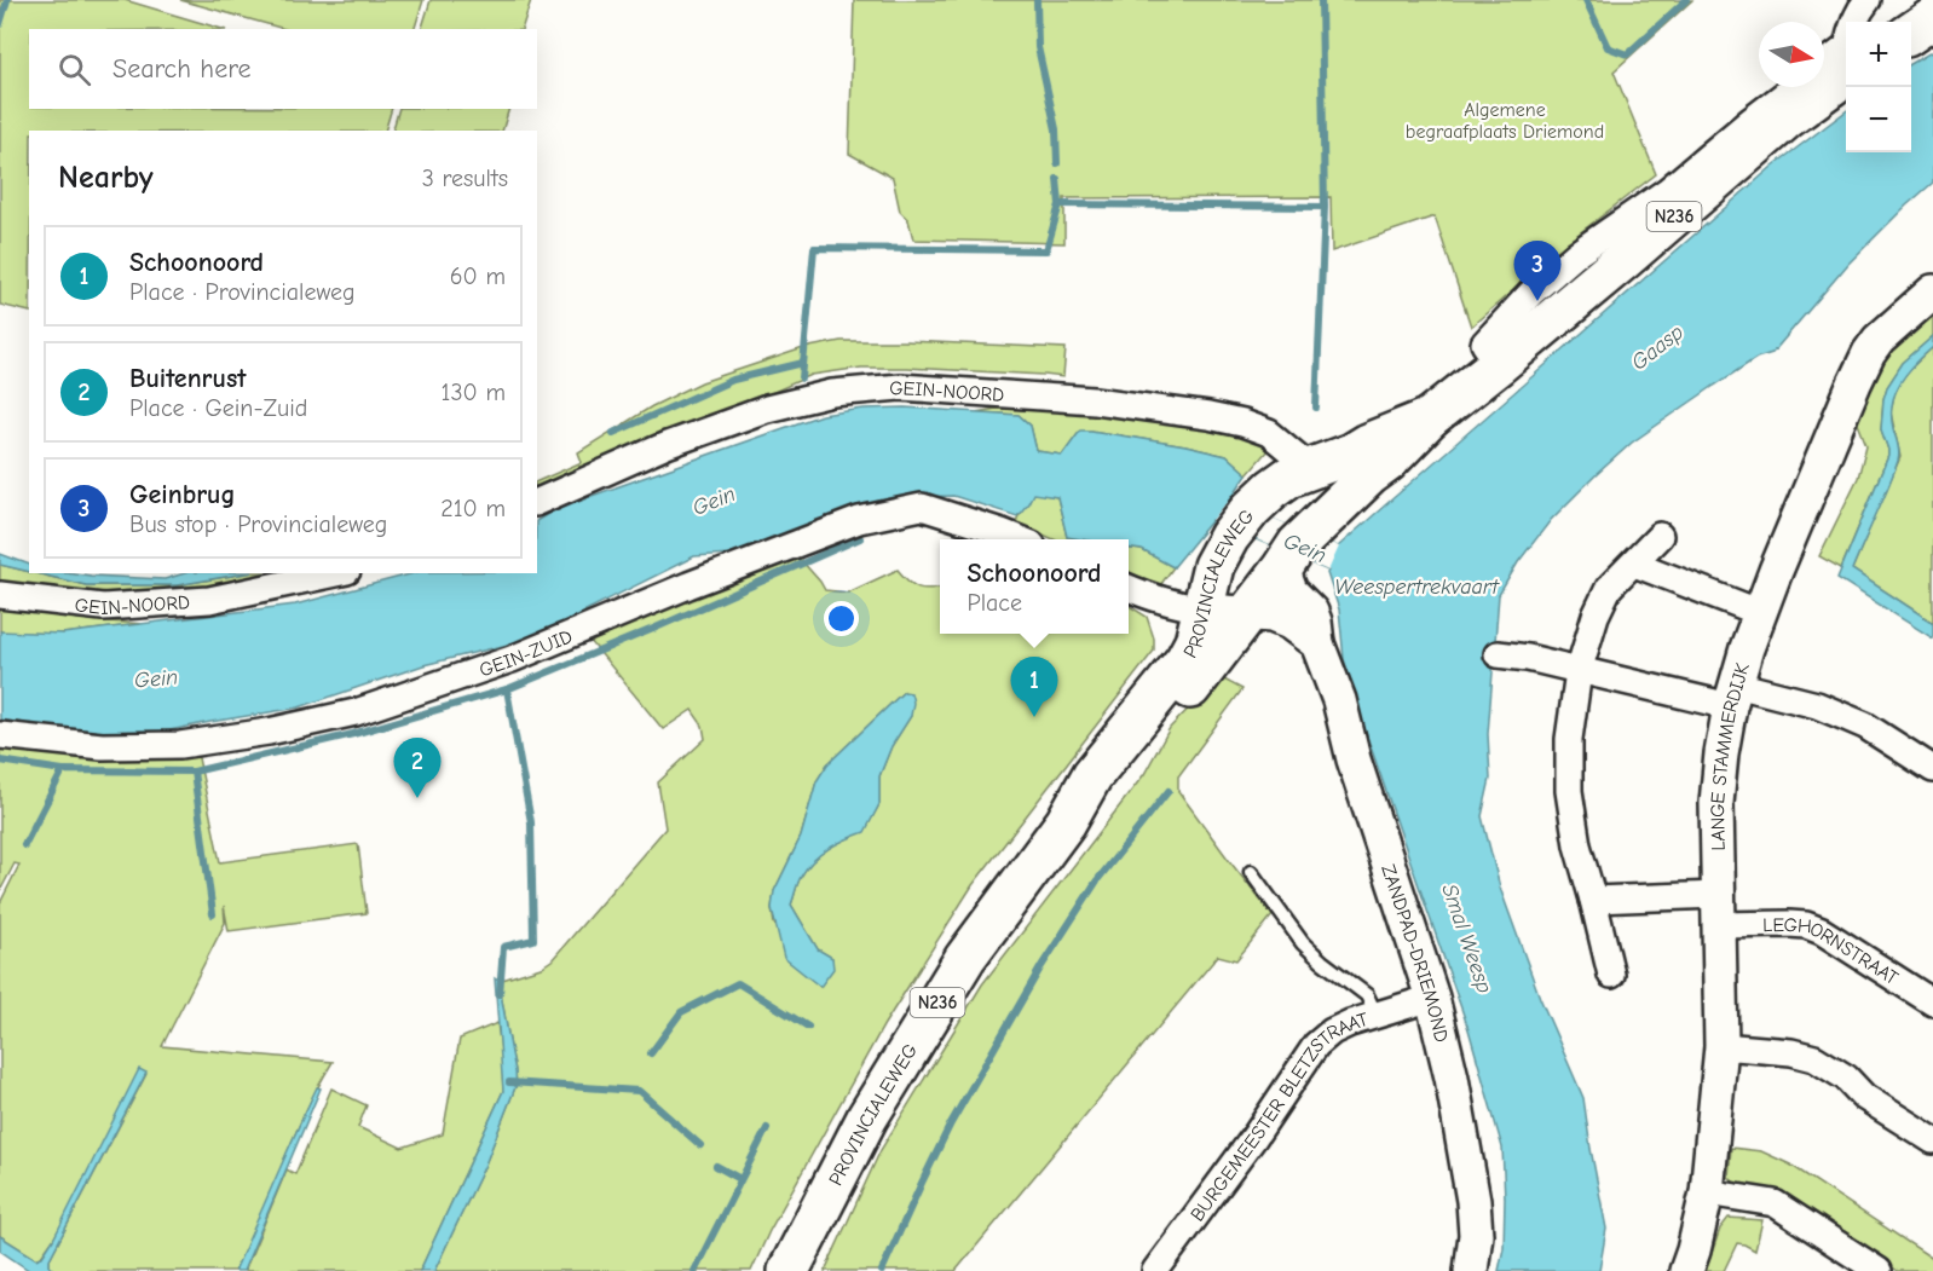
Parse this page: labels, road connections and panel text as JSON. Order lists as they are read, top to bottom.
{
  "streets": {
    "main road": ["N236", "PROVINCIALEWEG"],
    "street": [
      "GEIN-NOORD",
      "GEIN-ZUID",
      "LANGE STAMMERDIJK",
      "ZANDPAD-DRIEMOND",
      "LEGHORNSTRAAT",
      "BURGEMEESTER BLETZSTRAAT"
    ]
  },
  "crossings": [
    ["GEIN-NOORD", "PROVINCIALEWEG"],
    ["PROVINCIALEWEG", "ZANDPAD-DRIEMOND"],
    ["LANGE STAMMERDIJK", "LEGHORNSTRAAT"],
    ["ZANDPAD-DRIEMOND", "BURGEMEESTER BLETZSTRAAT"]
  ],
  "water": [
    "Gaasp",
    "Gein",
    "Weespertrekvaart",
    "Smal Weesp"
  ],
  "parks": ["Algemene begraafplaats Driemond"],
  "north": "right",
  "page": {
    "map_buttons": ["+", "−"],
    "search": "Search here",
    "heading": ["Nearby", "3 results"],
    "list": [
      {
        "mark": "1",
        "name": "Schoonoord",
        "note": "Place · Provincialeweg",
        "value": "60 m"
      },
      {
        "mark": "2",
        "name": "Buitenrust",
        "note": "Place · Gein-Zuid",
        "value": "130 m"
      },
      {
        "mark": "3",
        "name": "Geinbrug",
        "note": "Bus stop · Provincialeweg",
        "value": "210 m"
      }
    ],
    "pins": ["3", "1", "2"],
    "popup": ["Schoonoord", "Place"]
  }
}
